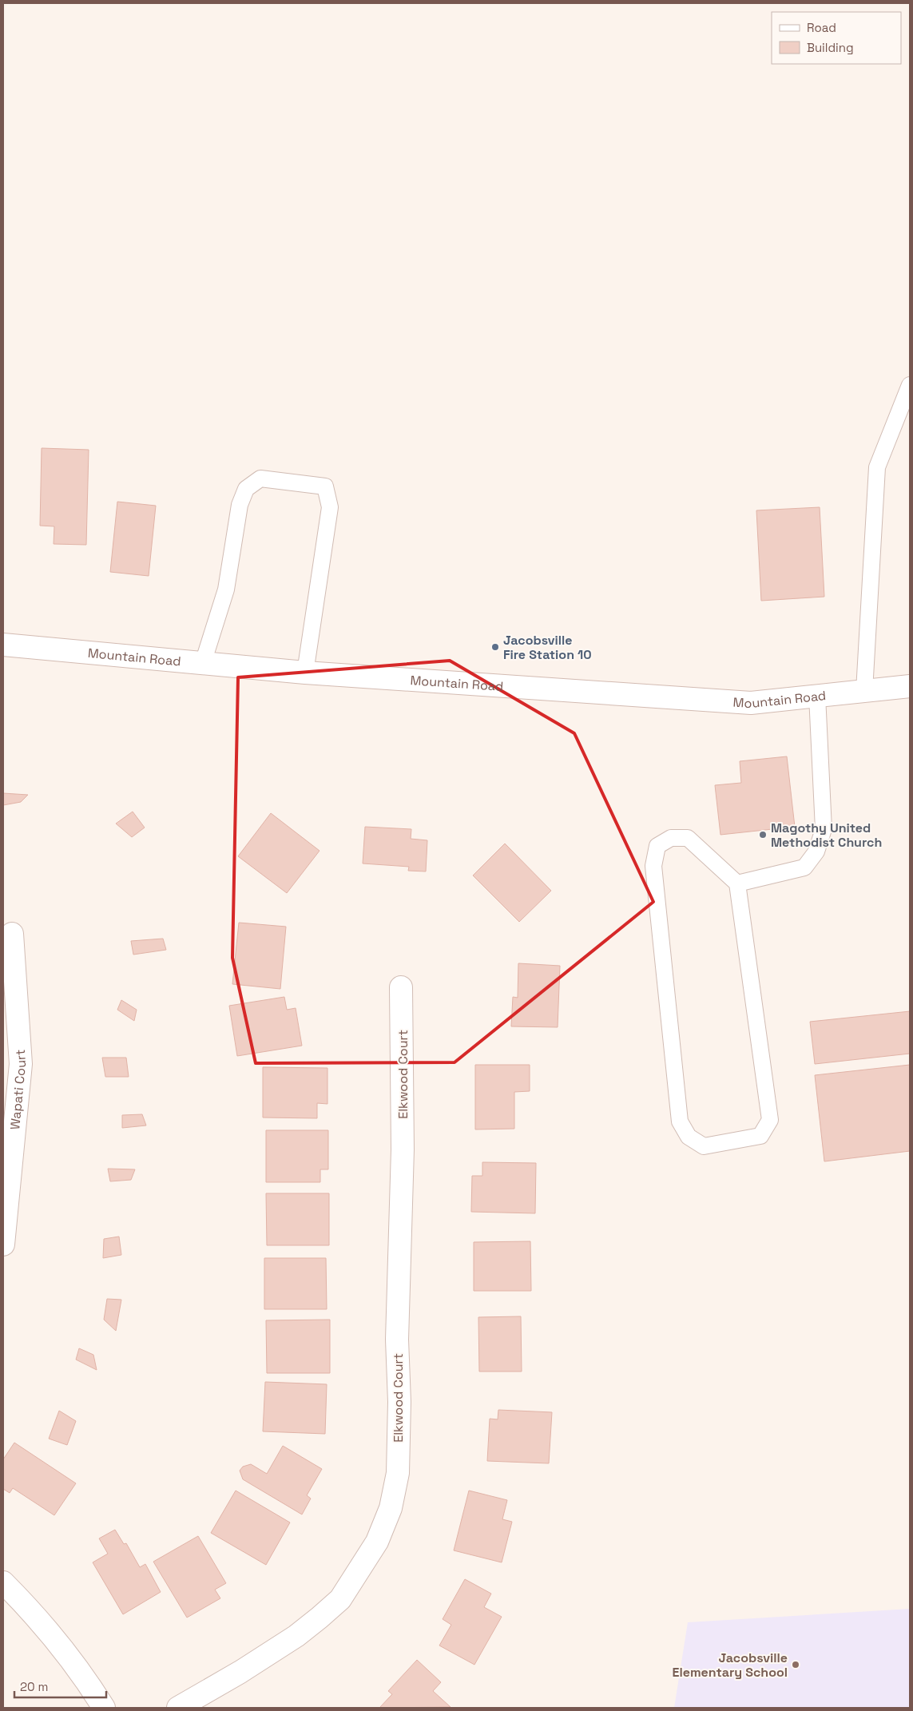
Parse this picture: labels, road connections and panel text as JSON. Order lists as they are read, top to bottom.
{
  "streets": {
    "street": ["Mountain Road", "Elkwood Court", "Wapati Court"]
  },
  "places": ["Jacobsville Fire Station 10", "Magothy United Methodist Church", "Jacobsville Elementary School"],
  "legend": ["Road", "Building"],
  "scale_bar": "20 m"
}
